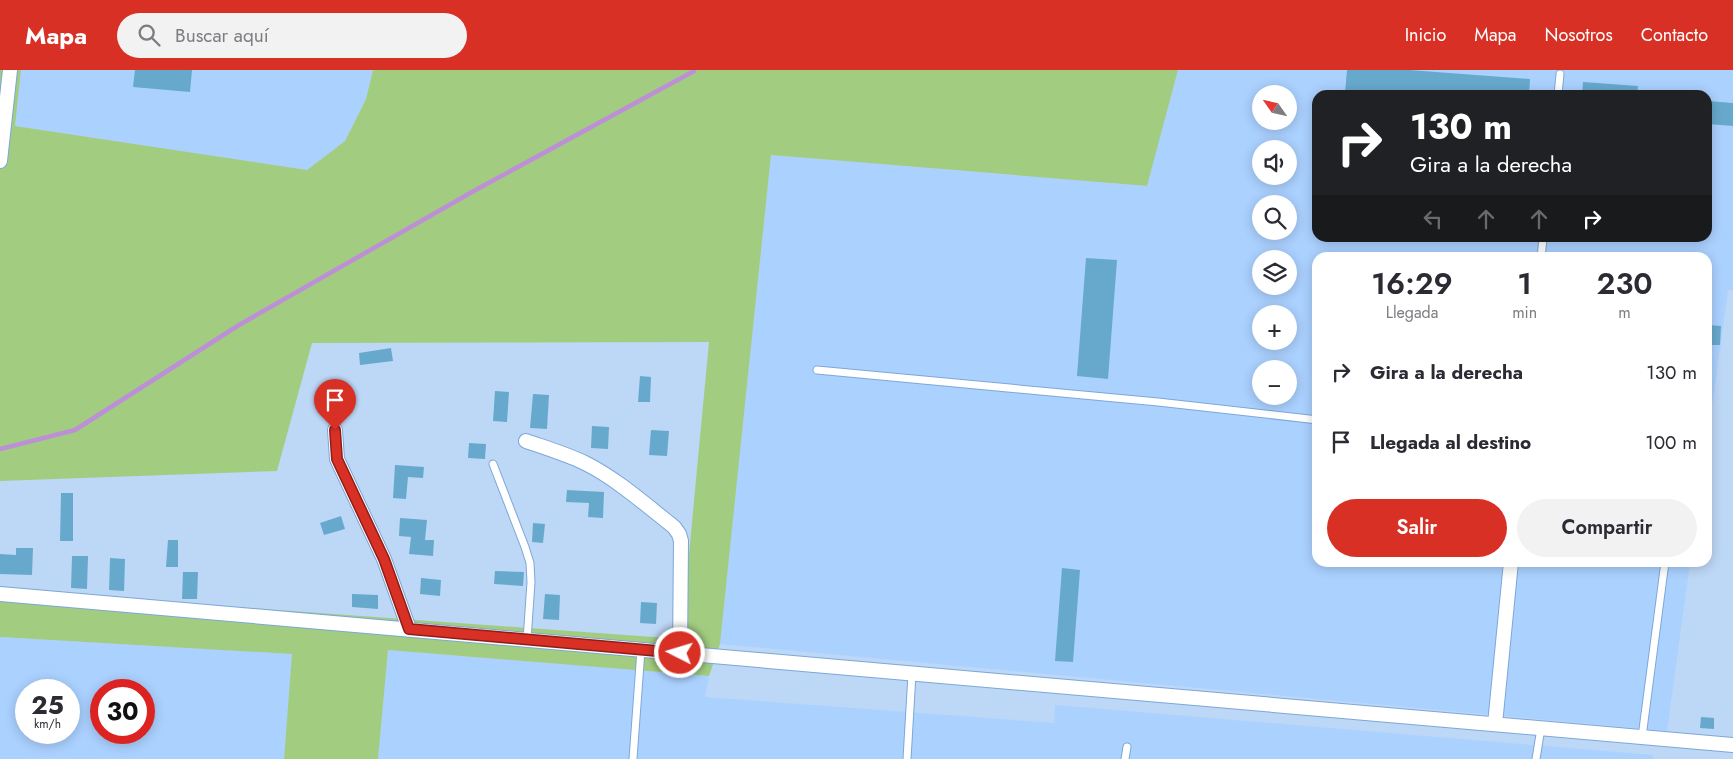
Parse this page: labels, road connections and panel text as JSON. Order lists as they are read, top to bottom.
{
  "north": "top left",
  "page": {
    "header": "Mapa",
    "search": "Buscar aquí",
    "nav": [
      "Inicio",
      "Mapa",
      "Nosotros",
      "Contacto"
    ],
    "map_buttons": ["+", "−"],
    "turn": ["130 m", "Gira a la derecha"],
    "eta": [
      "16:29",
      "Llegada",
      "1",
      "min",
      "230",
      "m"
    ],
    "list": [
      {
        "name": "Gira a la derecha",
        "value": "130 m"
      },
      {
        "name": "Llegada al destino",
        "value": "100 m"
      }
    ],
    "buttons": ["Salir", "Compartir"],
    "speed": "25 km/h",
    "limit": "30"
  }
}
